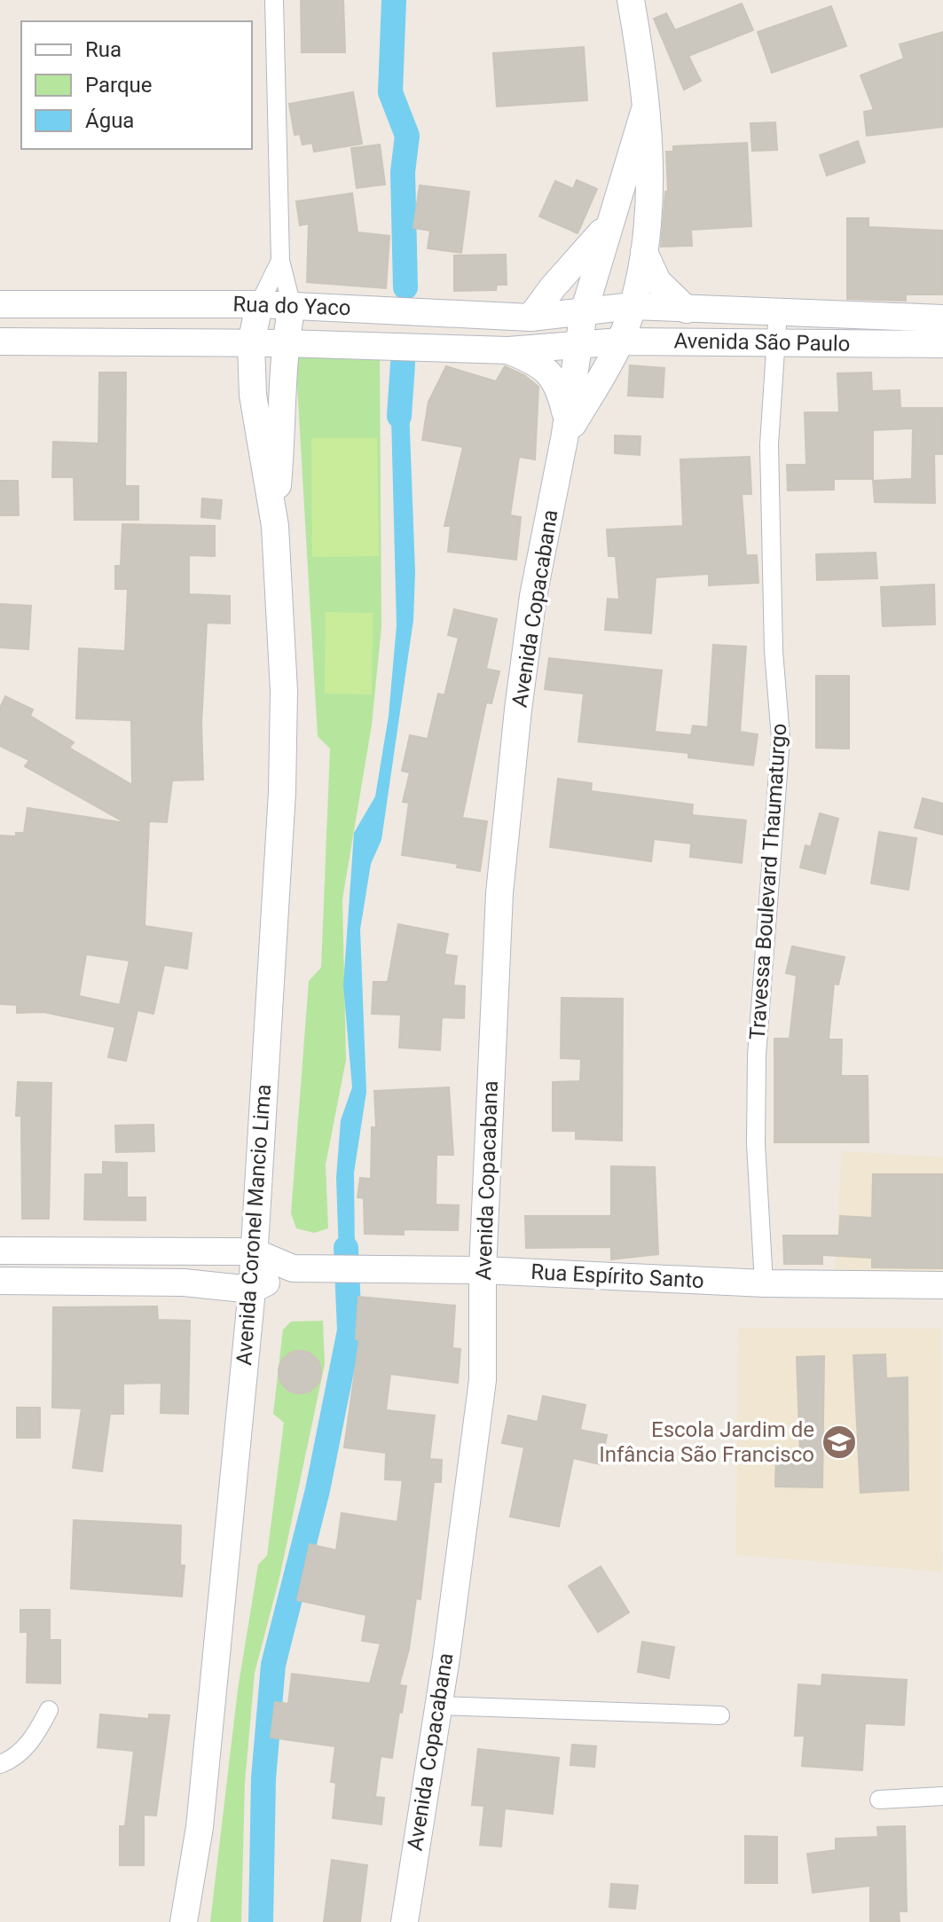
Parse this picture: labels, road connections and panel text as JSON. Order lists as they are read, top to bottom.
{
  "streets": {
    "street": [
      "Rua do Yaco",
      "Avenida São Paulo",
      "Avenida Copacabana",
      "Travessa Boulevard Thaumaturgo",
      "Avenida Coronel Mancio Lima",
      "Rua Espírito Santo"
    ]
  },
  "crossings": [
    ["Rua do Yaco", "Avenida São Paulo"],
    ["Rua do Yaco", "Avenida Copacabana"],
    ["Rua do Yaco", "Avenida Coronel Mancio Lima"],
    ["Avenida São Paulo", "Avenida Copacabana"],
    ["Avenida São Paulo", "Travessa Boulevard Thaumaturgo"],
    ["Avenida Copacabana", "Rua Espírito Santo"],
    ["Travessa Boulevard Thaumaturgo", "Rua Espírito Santo"],
    ["Avenida Coronel Mancio Lima", "Rua Espírito Santo"]
  ],
  "places": {
    "school or university": ["Escola Jardim de Infância São Francisco"]
  },
  "legend": ["Rua", "Parque", "Água"]
}
